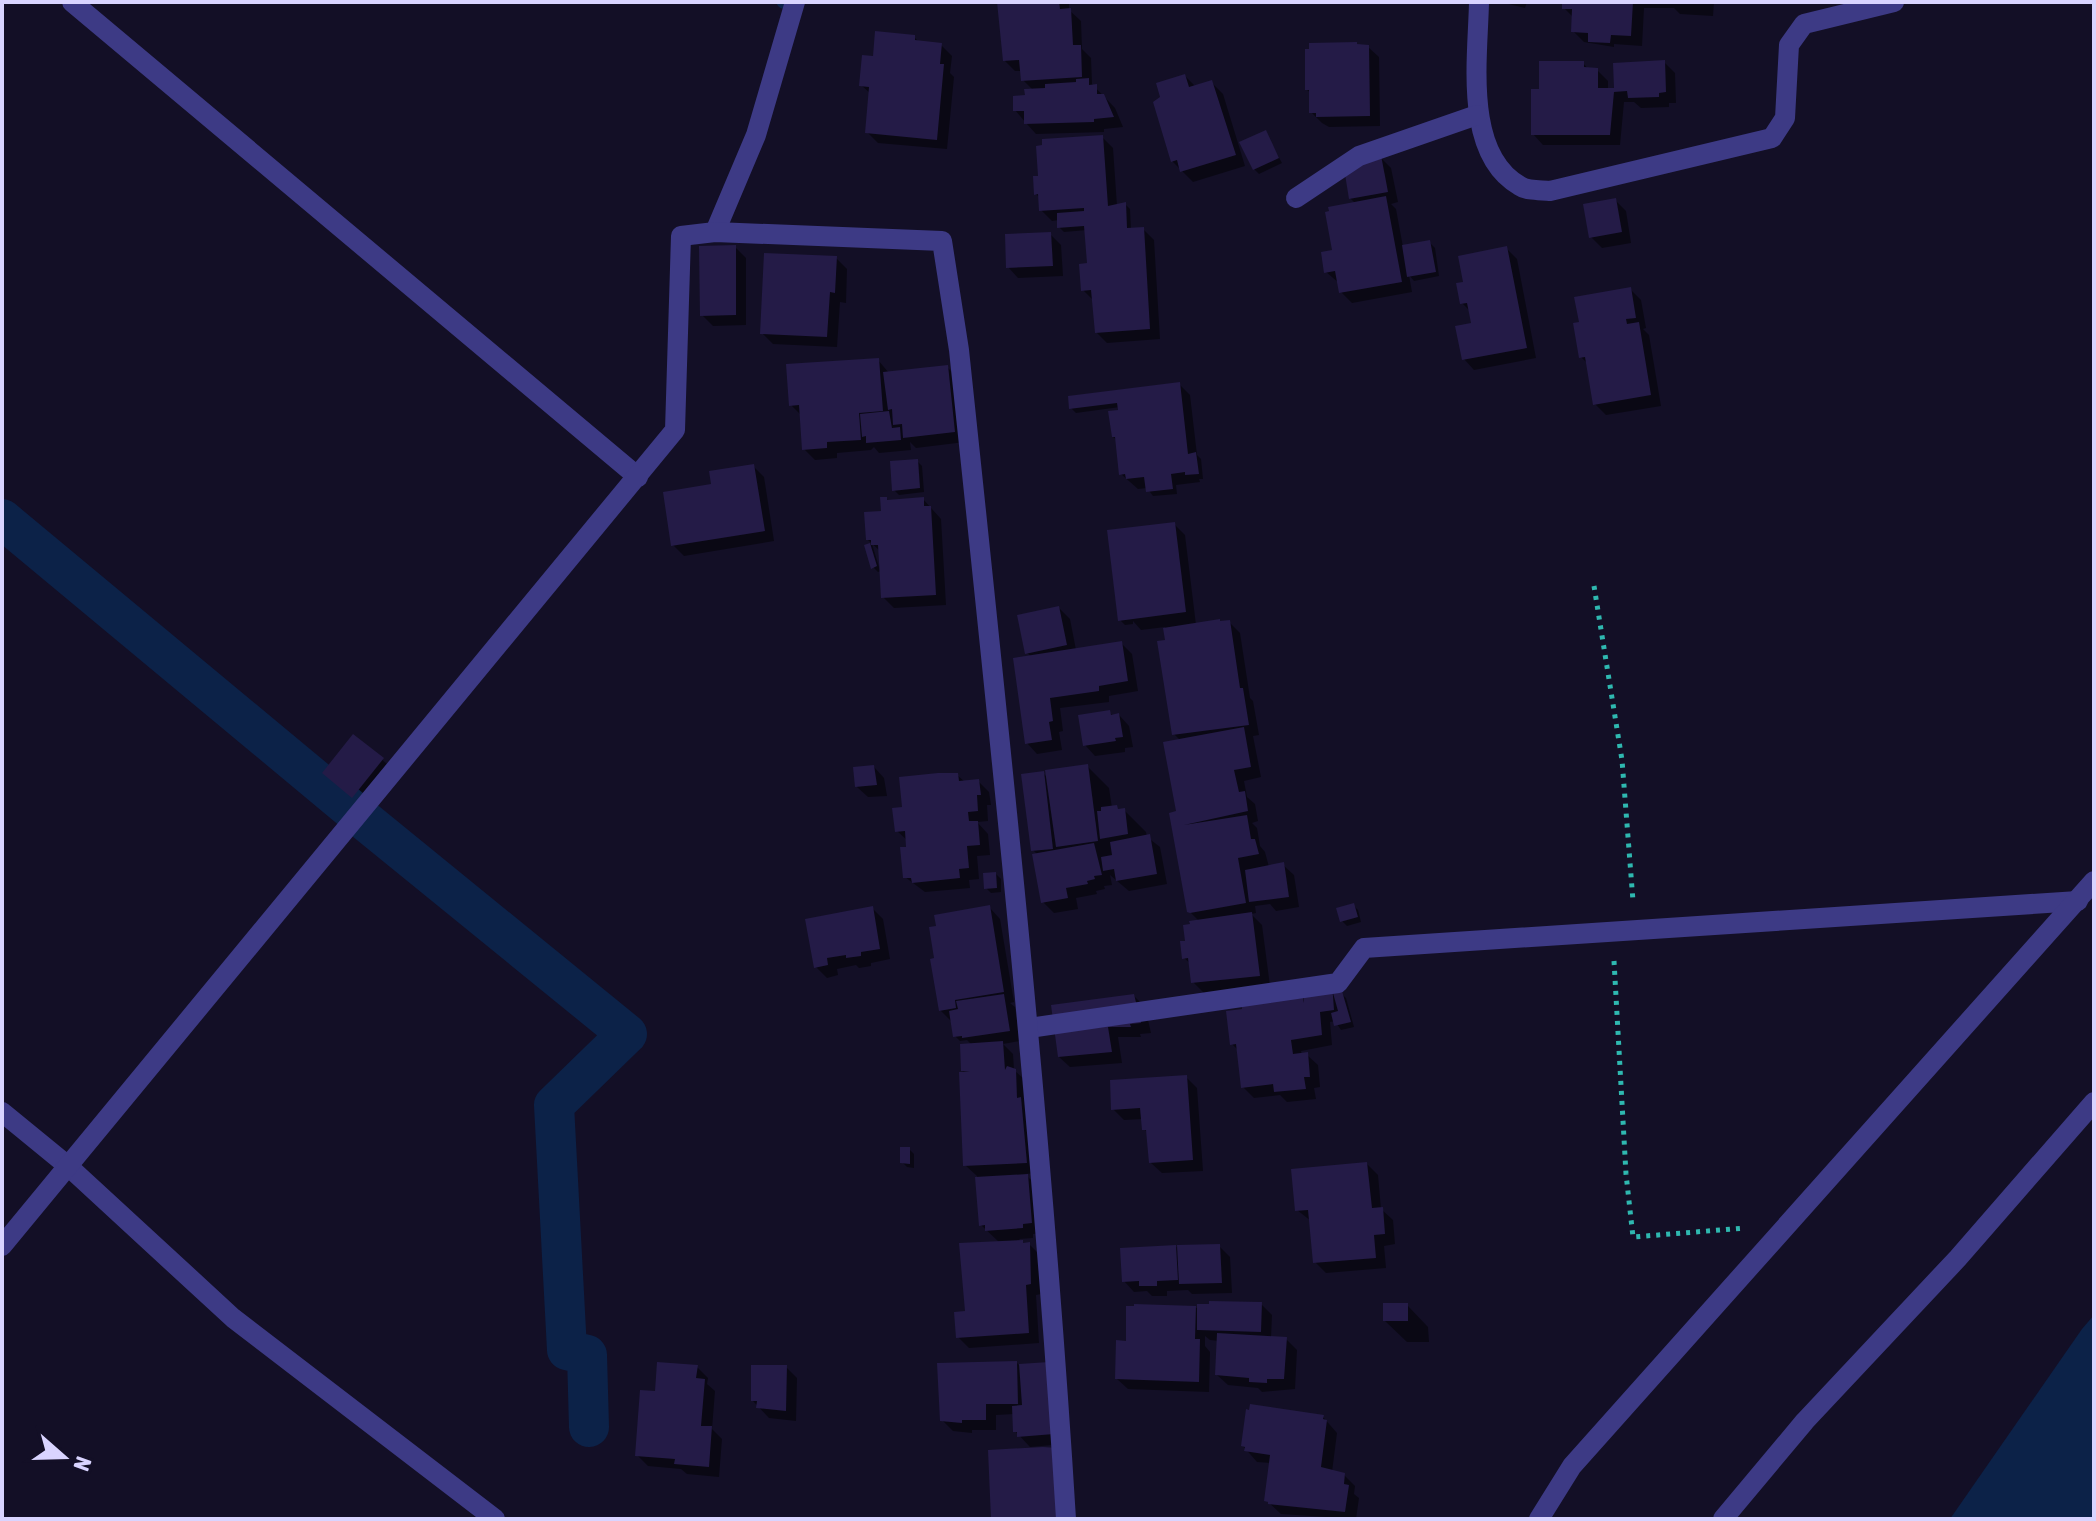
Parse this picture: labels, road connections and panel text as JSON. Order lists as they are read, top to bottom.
{
  "north": "right"
}
